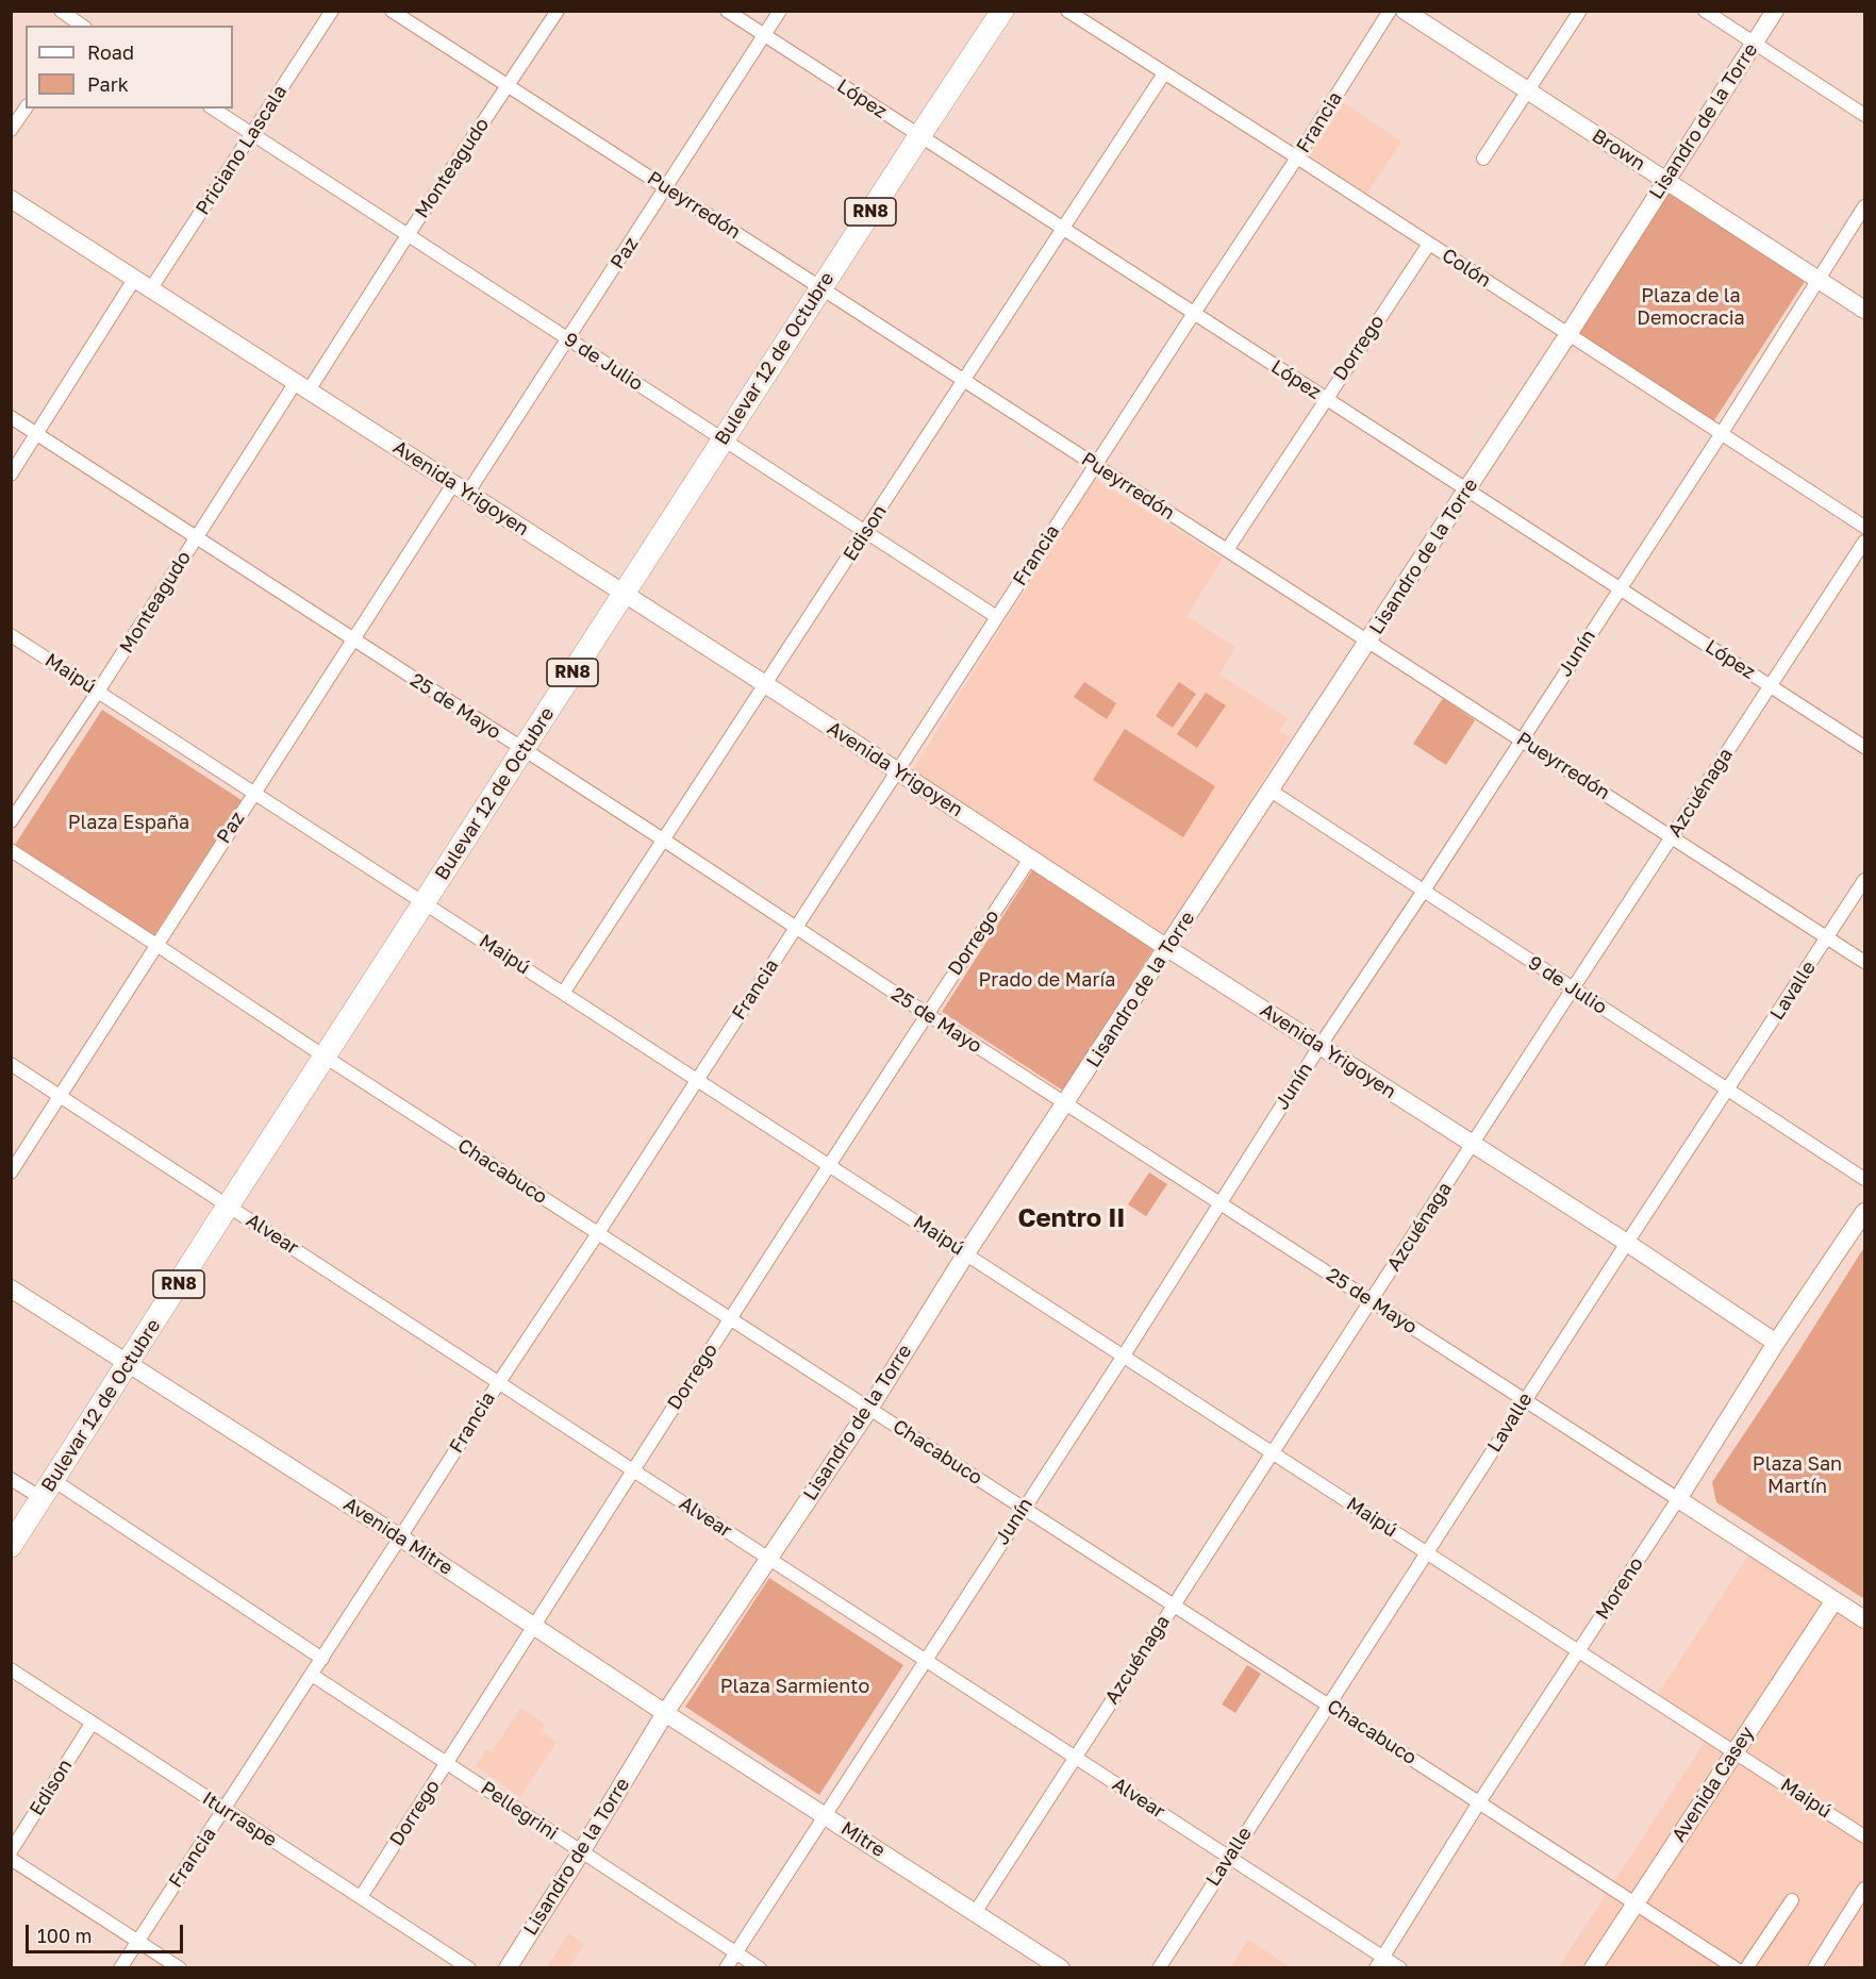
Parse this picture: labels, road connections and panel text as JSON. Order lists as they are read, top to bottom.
{
  "streets": {
    "highway": ["RN8", "Bulevar 12 de Octubre"],
    "main road": [
      "Lisandro de la Torre",
      "Brown",
      "Avenida Yrigoyen",
      "25 de Mayo",
      "Avenida Mitre",
      "Moreno",
      "Avenida Casey",
      "Mitre"
    ],
    "street": [
      "López",
      "Francia",
      "Priciano Lascala",
      "Monteagudo",
      "Pueyrredón",
      "Paz",
      "Colón",
      "Dorrego",
      "9 de Julio",
      "Edison",
      "Junín",
      "Maipú",
      "Azcuénaga",
      "Lavalle",
      "Chacabuco",
      "Alvear",
      "Pellegrini",
      "Iturraspe"
    ]
  },
  "crossings": [
    ["López", "Lisandro de la Torre"],
    ["López", "Francia"],
    ["López", "Paz"],
    ["López", "Dorrego"],
    ["López", "Bulevar 12 de Octubre"],
    ["López", "Edison"],
    ["López", "Junín"],
    ["López", "Azcuénaga"],
    ["Lisandro de la Torre", "Brown"],
    ["Lisandro de la Torre", "Pueyrredón"],
    ["Lisandro de la Torre", "Colón"],
    ["Lisandro de la Torre", "9 de Julio"],
    ["Lisandro de la Torre", "Avenida Yrigoyen"],
    ["Lisandro de la Torre", "Maipú"],
    ["Lisandro de la Torre", "25 de Mayo"],
    ["Lisandro de la Torre", "Chacabuco"],
    ["Lisandro de la Torre", "Alvear"],
    ["Lisandro de la Torre", "Avenida Mitre"],
    ["Lisandro de la Torre", "Pellegrini"],
    ["Lisandro de la Torre", "Mitre"],
    ["Francia", "Pueyrredón"],
    ["Francia", "Colón"],
    ["Francia", "9 de Julio"],
    ["Francia", "Avenida Yrigoyen"],
    ["Francia", "Maipú"],
    ["Francia", "25 de Mayo"],
    ["Francia", "Chacabuco"],
    ["Francia", "Alvear"],
    ["Francia", "Avenida Mitre"],
    ["Francia", "Pellegrini"],
    ["Francia", "Iturraspe"],
    ["Priciano Lascala", "9 de Julio"],
    ["Priciano Lascala", "Avenida Yrigoyen"],
    ["Brown", "Junín"],
    ["Monteagudo", "Pueyrredón"],
    ["Monteagudo", "9 de Julio"],
    ["Monteagudo", "Avenida Yrigoyen"],
    ["Monteagudo", "Maipú"],
    ["Monteagudo", "25 de Mayo"],
    ["Pueyrredón", "Paz"],
    ["Pueyrredón", "Dorrego"],
    ["Pueyrredón", "Bulevar 12 de Octubre"],
    ["Pueyrredón", "Edison"],
    ["Pueyrredón", "Junín"],
    ["Pueyrredón", "Azcuénaga"],
    ["Pueyrredón", "Lavalle"],
    ["Paz", "9 de Julio"],
    ["Paz", "Avenida Yrigoyen"],
    ["Paz", "Maipú"],
    ["Paz", "25 de Mayo"],
    ["Paz", "Chacabuco"],
    ["Paz", "Alvear"],
    ["Colón", "Dorrego"],
    ["Colón", "Edison"],
    ["Colón", "Junín"],
    ["Dorrego", "Avenida Yrigoyen"],
    ["Dorrego", "Maipú"],
    ["Dorrego", "25 de Mayo"],
    ["Dorrego", "Chacabuco"],
    ["Dorrego", "Alvear"],
    ["Dorrego", "Avenida Mitre"],
    ["Dorrego", "Pellegrini"],
    ["Dorrego", "Iturraspe"],
    ["Bulevar 12 de Octubre", "9 de Julio"],
    ["Bulevar 12 de Octubre", "Avenida Yrigoyen"],
    ["Bulevar 12 de Octubre", "Maipú"],
    ["Bulevar 12 de Octubre", "25 de Mayo"],
    ["Bulevar 12 de Octubre", "Chacabuco"],
    ["Bulevar 12 de Octubre", "Alvear"],
    ["Bulevar 12 de Octubre", "Avenida Mitre"],
    ["9 de Julio", "Edison"],
    ["9 de Julio", "Junín"],
    ["9 de Julio", "Azcuénaga"],
    ["9 de Julio", "Lavalle"],
    ["Avenida Yrigoyen", "Edison"],
    ["Avenida Yrigoyen", "Junín"],
    ["Avenida Yrigoyen", "Azcuénaga"],
    ["Avenida Yrigoyen", "Lavalle"],
    ["Avenida Yrigoyen", "Moreno"],
    ["Edison", "Maipú"],
    ["Edison", "25 de Mayo"],
    ["Edison", "Iturraspe"],
    ["Junín", "Maipú"],
    ["Junín", "25 de Mayo"],
    ["Junín", "Chacabuco"],
    ["Junín", "Alvear"],
    ["Junín", "Pellegrini"],
    ["Junín", "Mitre"],
    ["Maipú", "Azcuénaga"],
    ["Maipú", "Lavalle"],
    ["Maipú", "Moreno"],
    ["Maipú", "Avenida Casey"],
    ["25 de Mayo", "Azcuénaga"],
    ["25 de Mayo", "Lavalle"],
    ["25 de Mayo", "Moreno"],
    ["25 de Mayo", "Avenida Casey"],
    ["Azcuénaga", "Chacabuco"],
    ["Azcuénaga", "Alvear"],
    ["Azcuénaga", "Mitre"],
    ["Lavalle", "Chacabuco"],
    ["Lavalle", "Alvear"],
    ["Chacabuco", "Moreno"],
    ["Chacabuco", "Avenida Casey"],
    ["Alvear", "Moreno"],
    ["Avenida Mitre", "Mitre"]
  ],
  "districts": ["Centro II"],
  "parks": [
    "Plaza de la Democracia",
    "Plaza España",
    "Prado de María",
    "Plaza San Martín",
    "Plaza Sarmiento"
  ],
  "legend": ["Road", "Park"],
  "scale_bar": "100 m"
}
